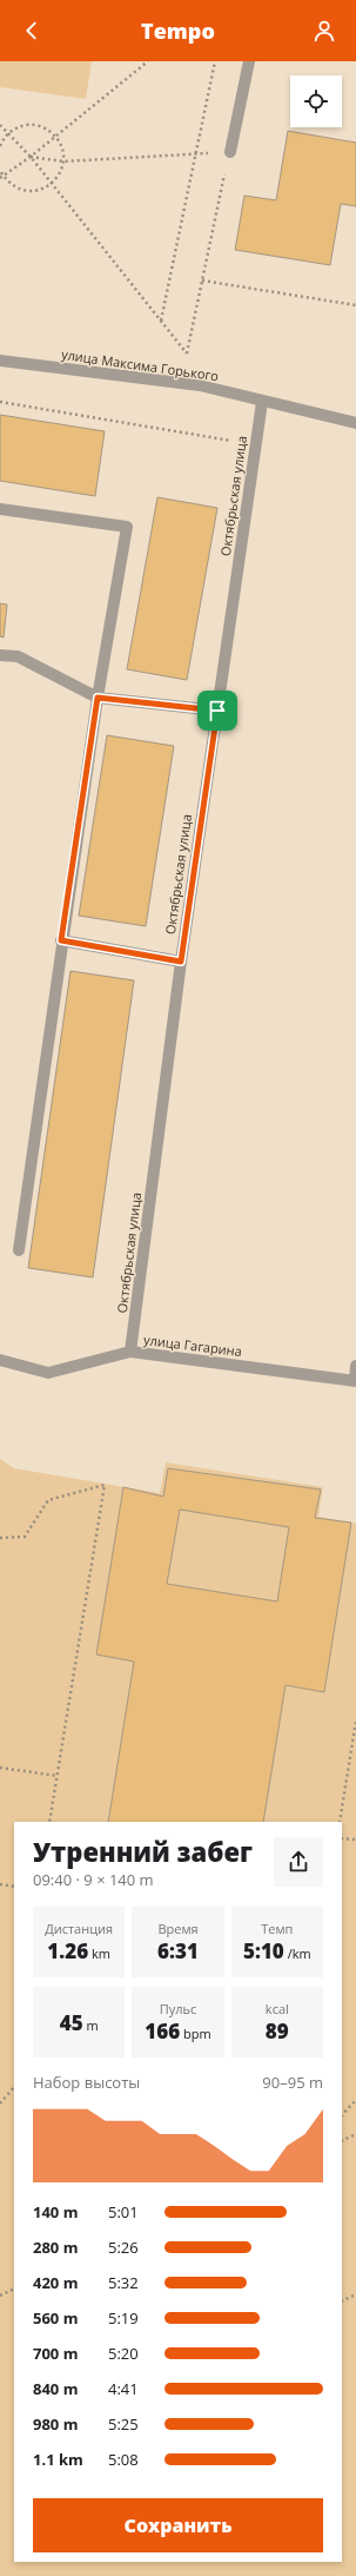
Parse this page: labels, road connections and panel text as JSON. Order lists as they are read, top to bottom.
{
  "streets": {
    "street": ["улица Максима Горького", "Октябрьская улица", "улица Гагарина"]
  },
  "crossings": [
    ["улица Максима Горького", "Октябрьская улица"],
    ["Октябрьская улица", "улица Гагарина"]
  ],
  "page": {
    "header": "Tempo",
    "heading": ["Утренний забег", "09:40 · 9 × 140 m"],
    "stats": [
      ["Дистанция", "1.26 km"],
      ["Время", "6:31"],
      ["Темп", "5:10 /km"],
      ["45 m"],
      ["Пульс", "166 bpm"],
      ["kcal", "89"]
    ],
    "chart": ["Набор высоты", "90–95 m"],
    "list": [
      {
        "name": "140 m",
        "note": "5:01"
      },
      {
        "name": "280 m",
        "note": "5:26"
      },
      {
        "name": "420 m",
        "note": "5:32"
      },
      {
        "name": "560 m",
        "note": "5:19"
      },
      {
        "name": "700 m",
        "note": "5:20"
      },
      {
        "name": "840 m",
        "note": "4:41"
      },
      {
        "name": "980 m",
        "note": "5:25"
      },
      {
        "name": "1.1 km",
        "note": "5:08"
      }
    ],
    "buttons": "Сохранить"
  }
}
